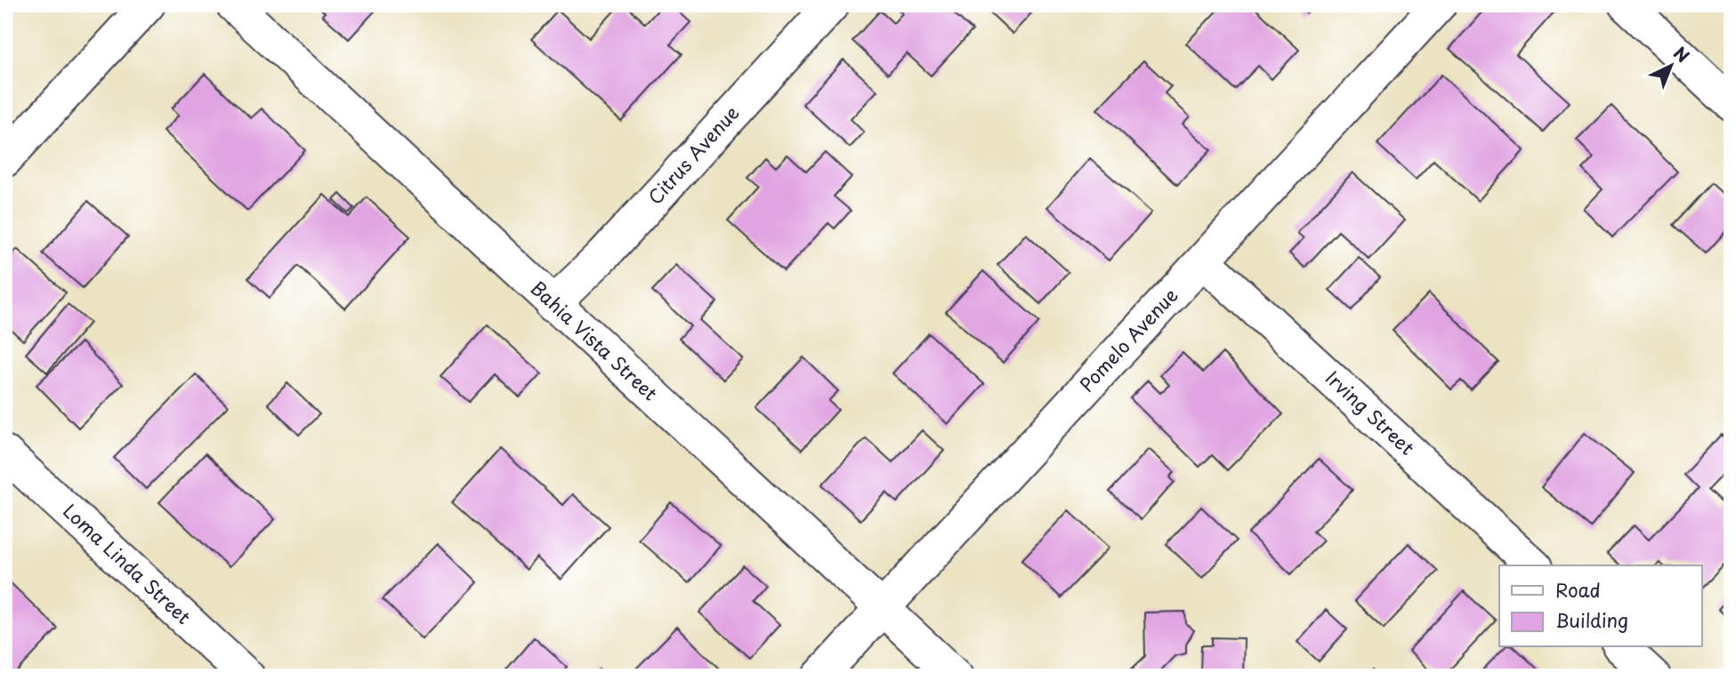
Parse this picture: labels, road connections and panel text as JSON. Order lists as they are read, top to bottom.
{
  "streets": {
    "street": [
      "Citrus Avenue",
      "Pomelo Avenue",
      "Bahia Vista Street",
      "Irving Street",
      "Loma Linda Street"
    ]
  },
  "crossings": [
    ["Citrus Avenue", "Bahia Vista Street"],
    ["Pomelo Avenue", "Bahia Vista Street"],
    ["Pomelo Avenue", "Irving Street"]
  ],
  "legend": ["Road", "Building"],
  "north": "top right"
}
